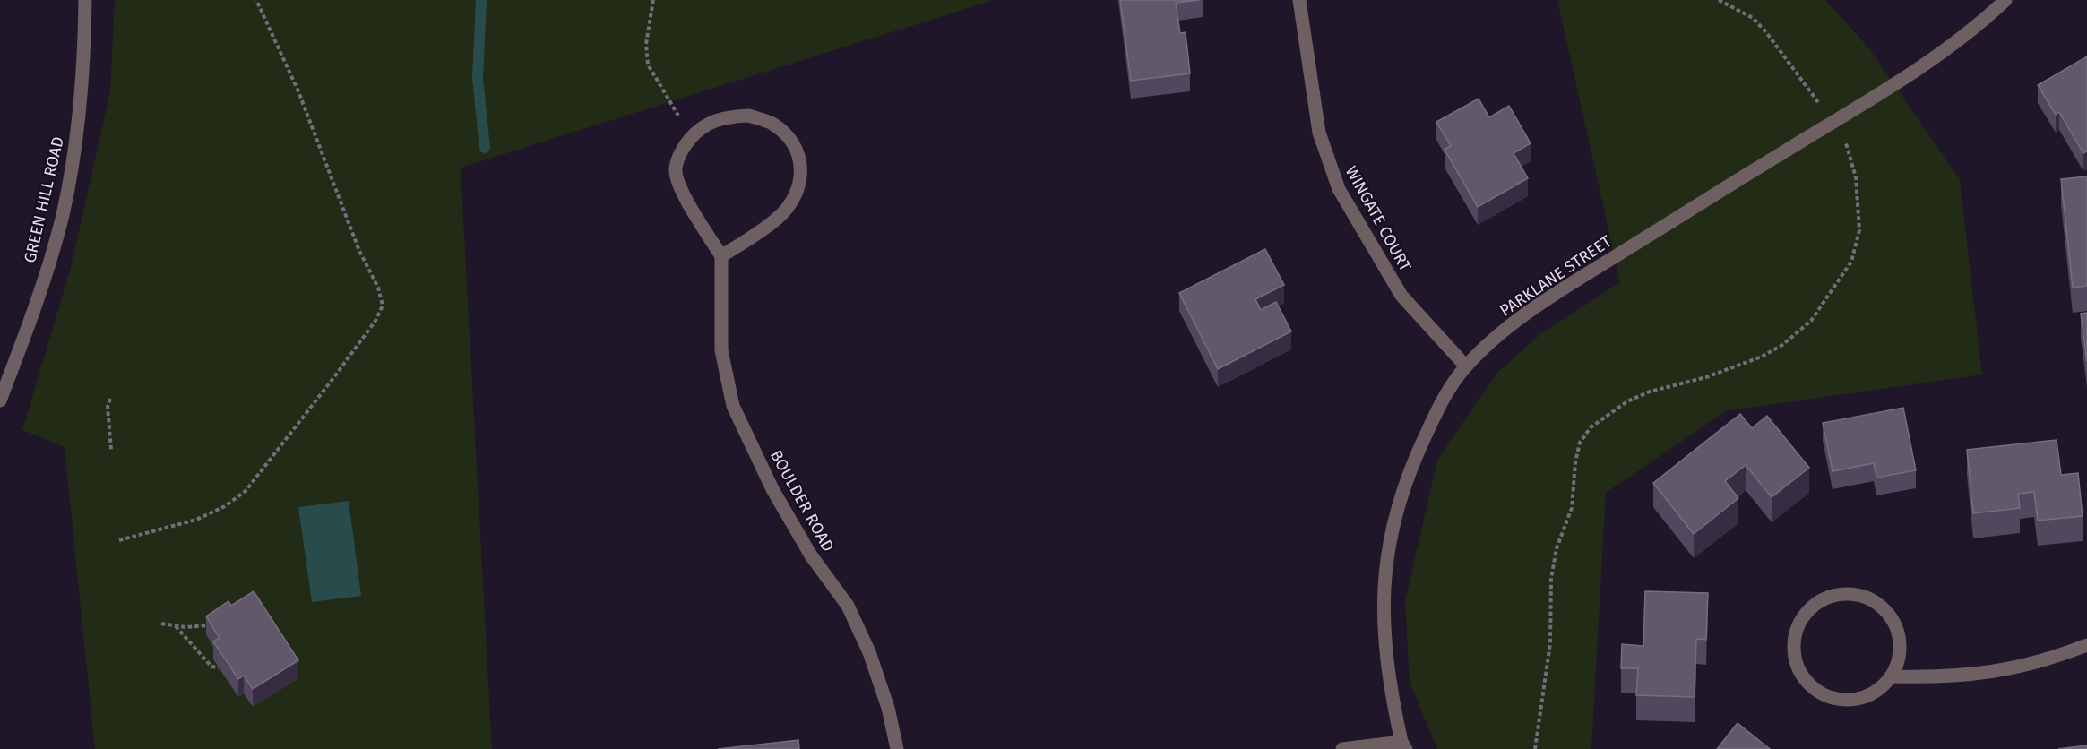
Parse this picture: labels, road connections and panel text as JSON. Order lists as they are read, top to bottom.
{
  "streets": {
    "street": [
      "GREEN HILL ROAD",
      "WINGATE COURT",
      "PARKLANE STREET",
      "BOULDER ROAD"
    ]
  },
  "crossings": [
    ["WINGATE COURT", "PARKLANE STREET"]
  ]
}
